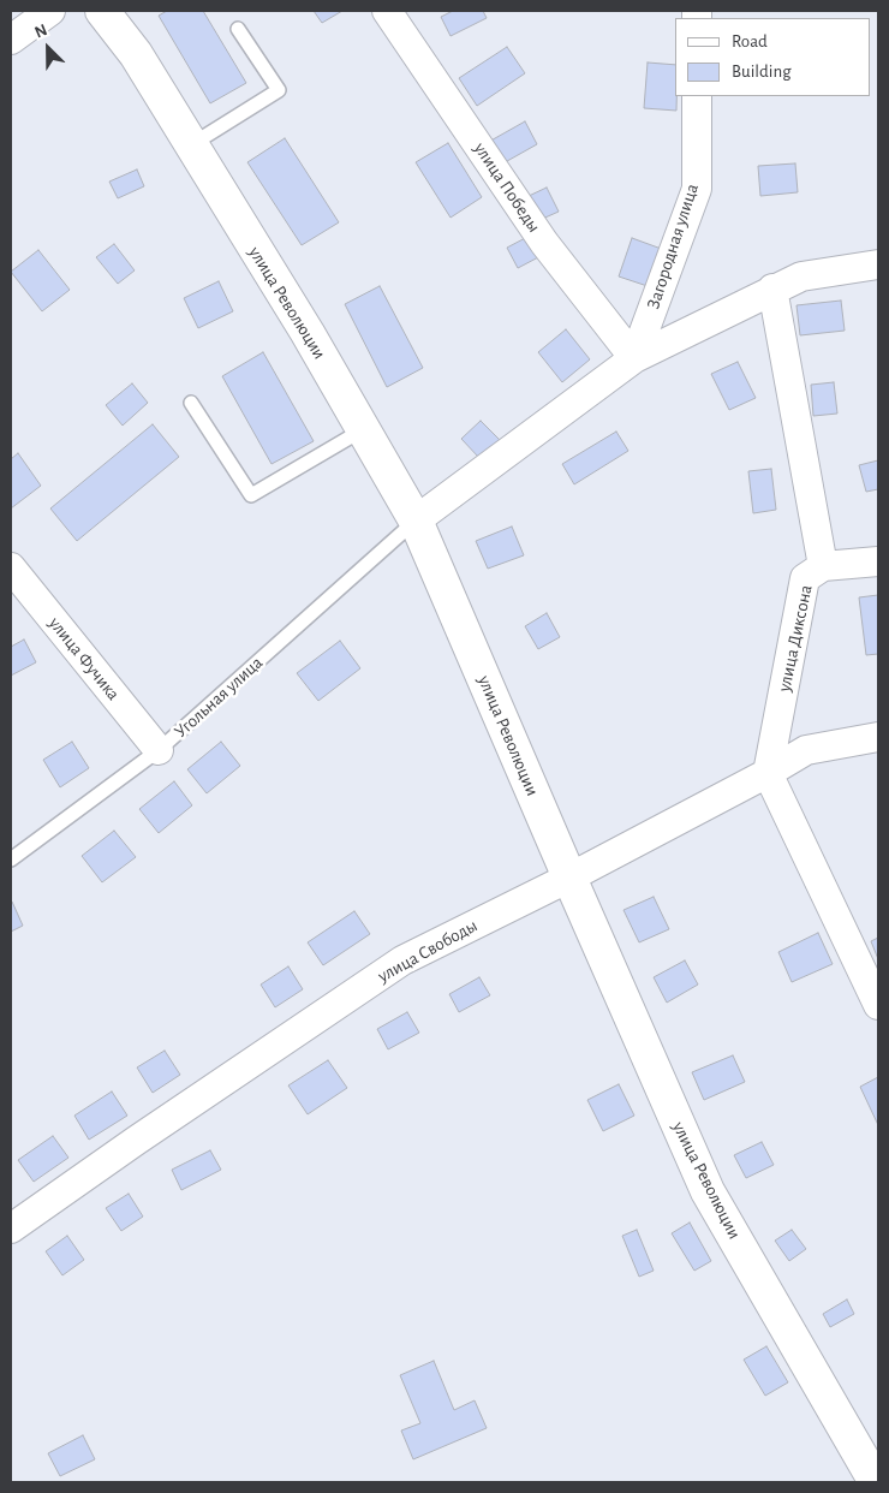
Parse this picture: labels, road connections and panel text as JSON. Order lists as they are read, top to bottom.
{
  "streets": {
    "street": [
      "улица Победы",
      "Загородная улица",
      "улица Революции",
      "улица Диксона",
      "улица Фучика",
      "улица Свободы"
    ],
    "lane": ["Угольная улица"]
  },
  "crossings": [
    ["улица Победы", "Загородная улица"],
    ["улица Революции", "Угольная улица"],
    ["улица Революции", "улица Свободы"],
    ["улица Диксона", "улица Свободы"],
    ["улица Фучика", "Угольная улица"]
  ],
  "legend": ["Road", "Building"],
  "north": "top left"
}
